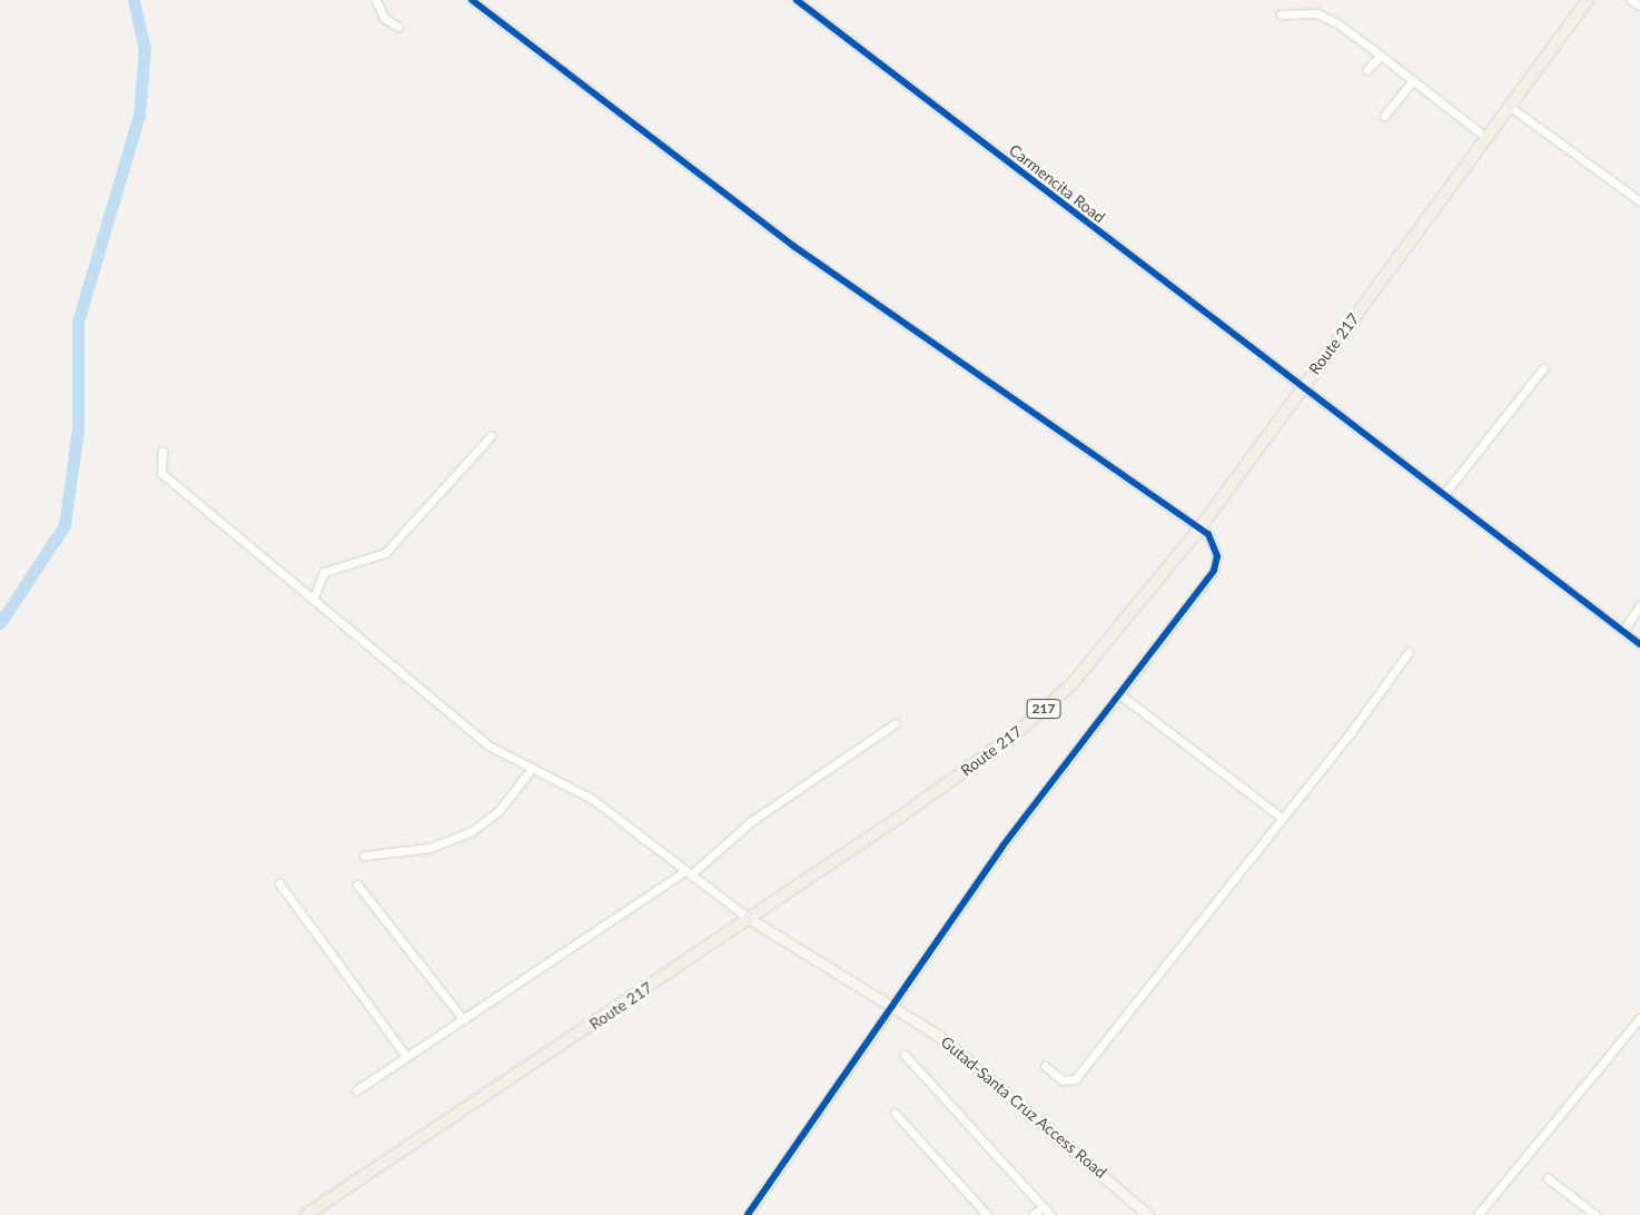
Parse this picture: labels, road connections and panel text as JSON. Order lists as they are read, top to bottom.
{
  "streets": {
    "main road": ["Route 217", "217", "Gutad-Santa Cruz Access Road"],
    "street": ["Carmencita Road"]
  },
  "crossings": [
    ["Carmencita Road", "Route 217"],
    ["Route 217", "Gutad-Santa Cruz Access Road"]
  ]
}
